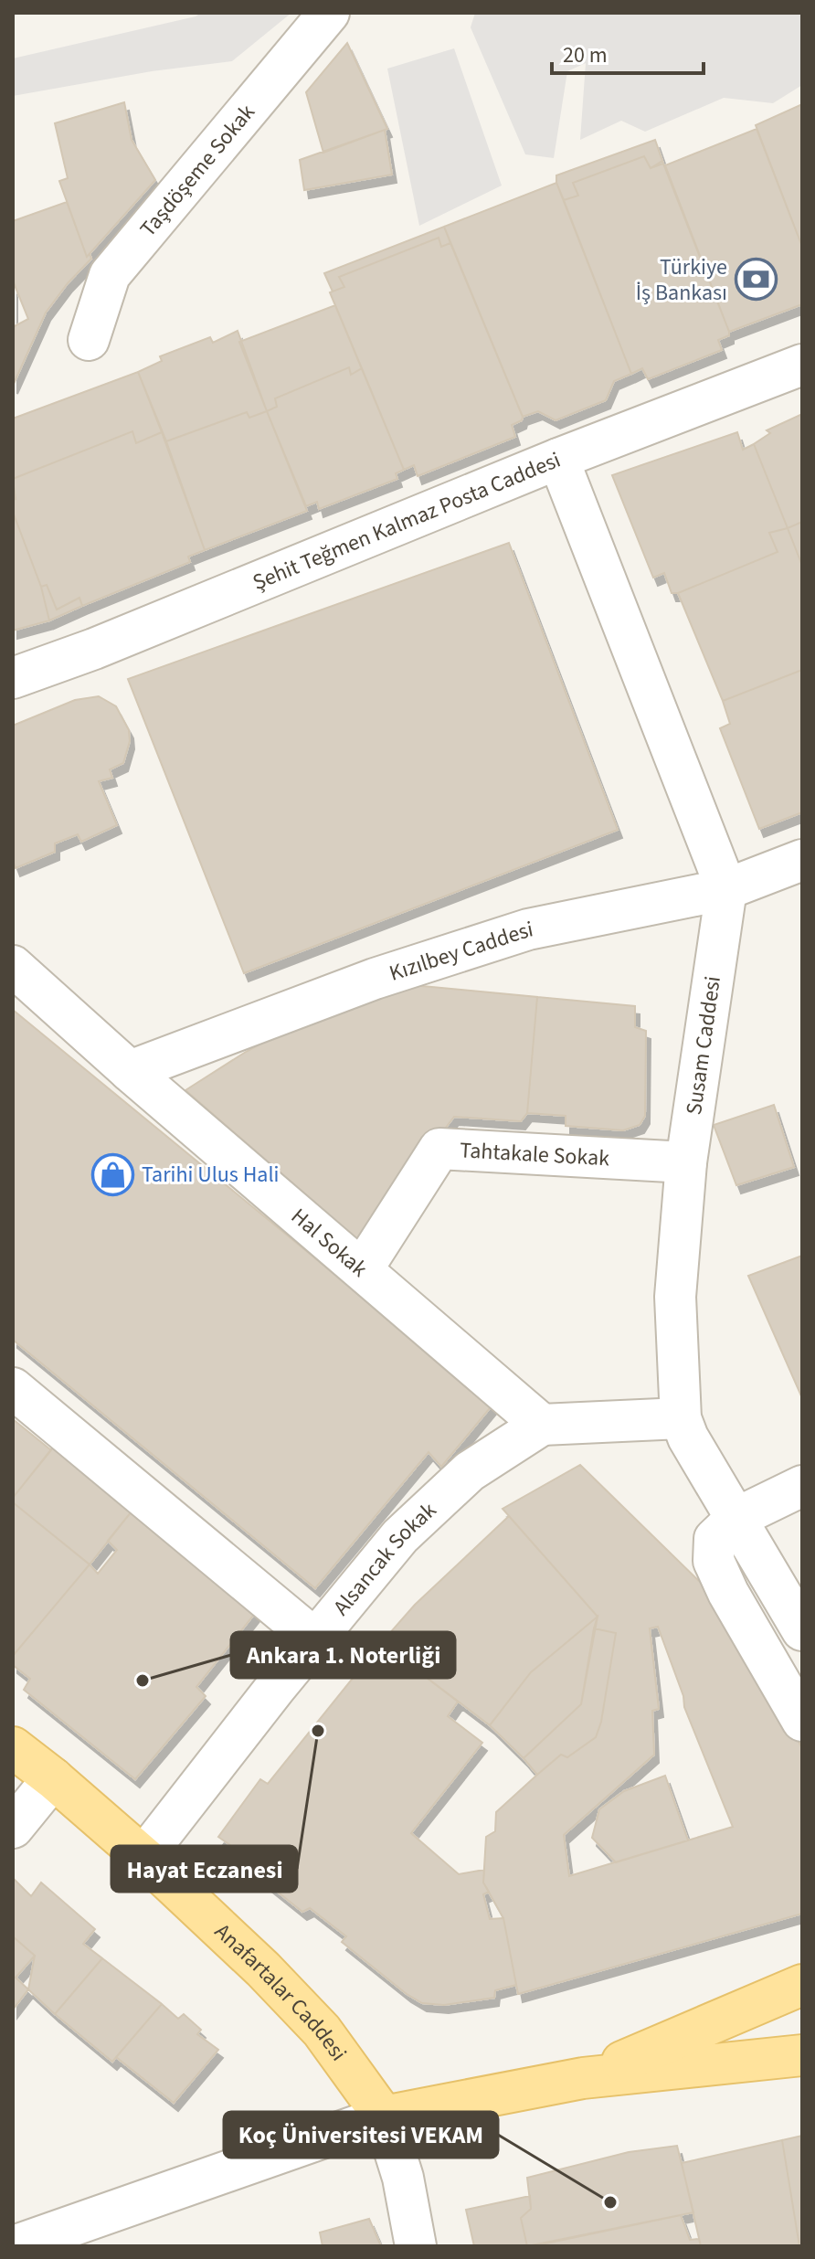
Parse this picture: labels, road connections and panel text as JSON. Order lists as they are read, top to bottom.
{
  "streets": {
    "main road": ["Anafartalar Caddesi"],
    "street": [
      "Taşdöşeme Sokak",
      "Şehit Teğmen Kalmaz Posta Caddesi",
      "Kızılbey Caddesi",
      "Susam Caddesi",
      "Tahtakale Sokak",
      "Hal Sokak",
      "Alsancak Sokak"
    ]
  },
  "crossings": [
    ["Şehit Teğmen Kalmaz Posta Caddesi", "Susam Caddesi"],
    ["Kızılbey Caddesi", "Susam Caddesi"],
    ["Kızılbey Caddesi", "Hal Sokak"],
    ["Susam Caddesi", "Tahtakale Sokak"],
    ["Tahtakale Sokak", "Hal Sokak"],
    ["Hal Sokak", "Alsancak Sokak"],
    ["Alsancak Sokak", "Anafartalar Caddesi"]
  ],
  "places": {
    "bank": ["Türkiye İş Bankası"],
    "shop": ["Tarihi Ulus Hali"],
    "other": ["Ankara 1. Noterliği", "Hayat Eczanesi", "Koç Üniversitesi VEKAM"]
  },
  "scale_bar": "20 m"
}
